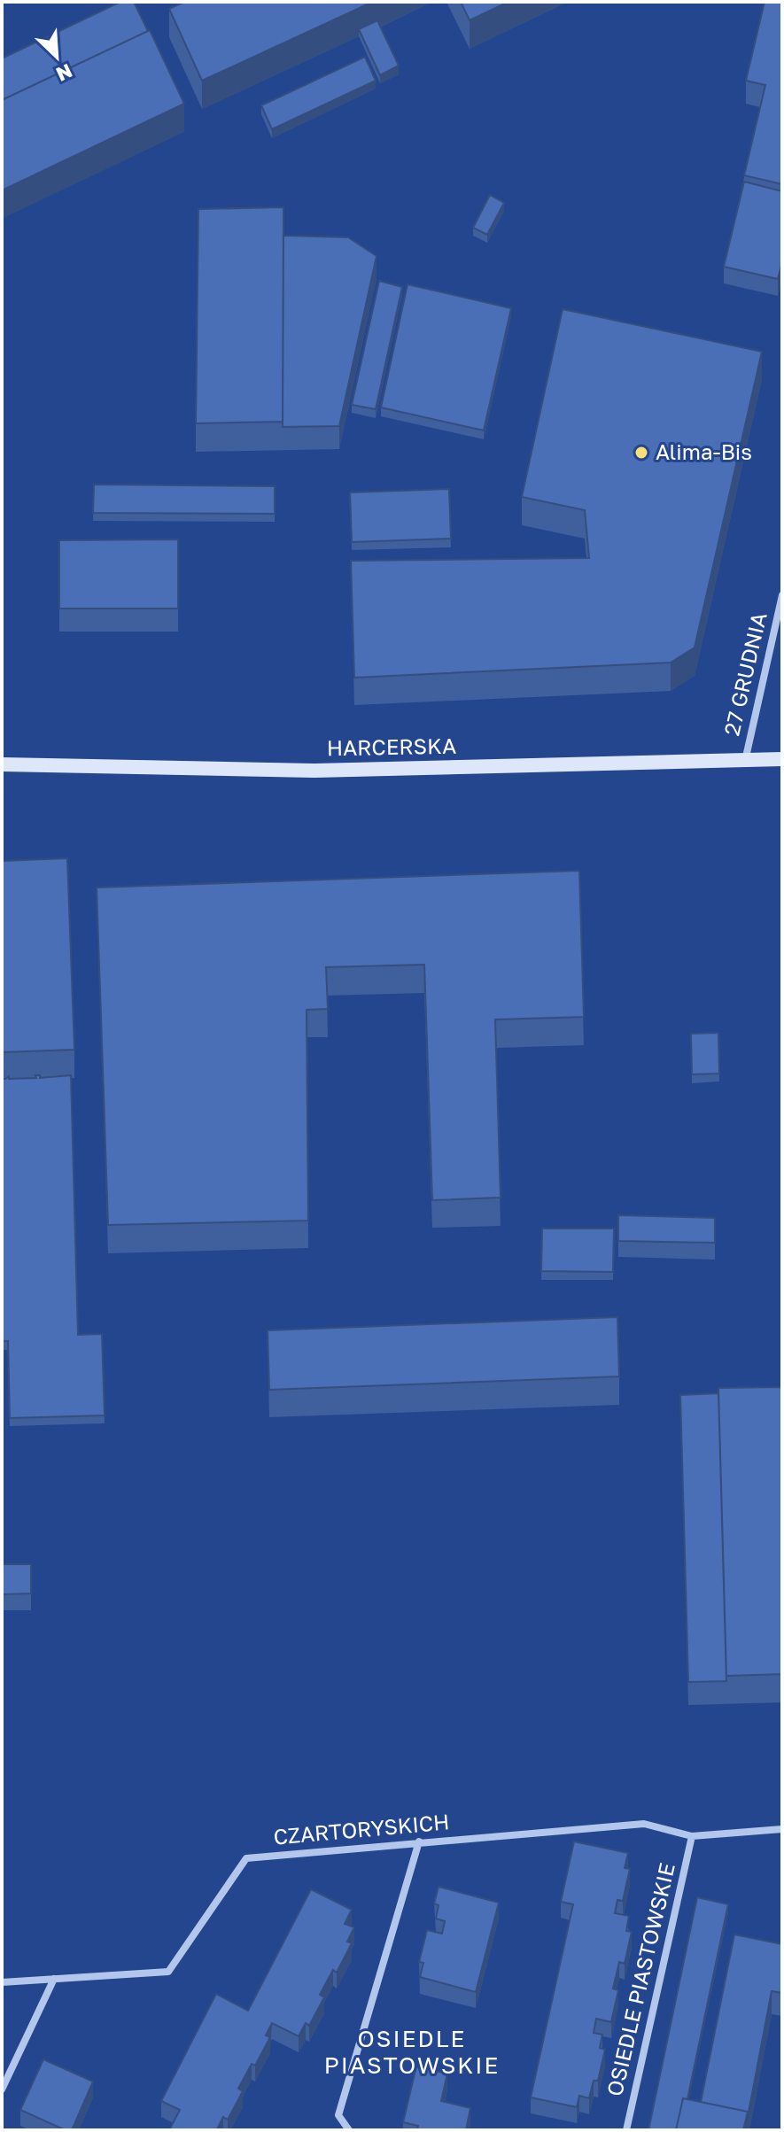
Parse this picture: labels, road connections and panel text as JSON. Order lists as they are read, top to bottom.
{
  "streets": {
    "street": [
      "27 GRUDNIA",
      "HARCERSKA",
      "CZARTORYSKICH",
      "OSIEDLE PIASTOWSKIE"
    ]
  },
  "crossings": [
    ["27 GRUDNIA", "HARCERSKA"],
    ["CZARTORYSKICH", "OSIEDLE PIASTOWSKIE"]
  ],
  "districts": ["OSIEDLE PIASTOWSKIE"],
  "places": ["Alima-Bis"],
  "north": "bottom right"
}
